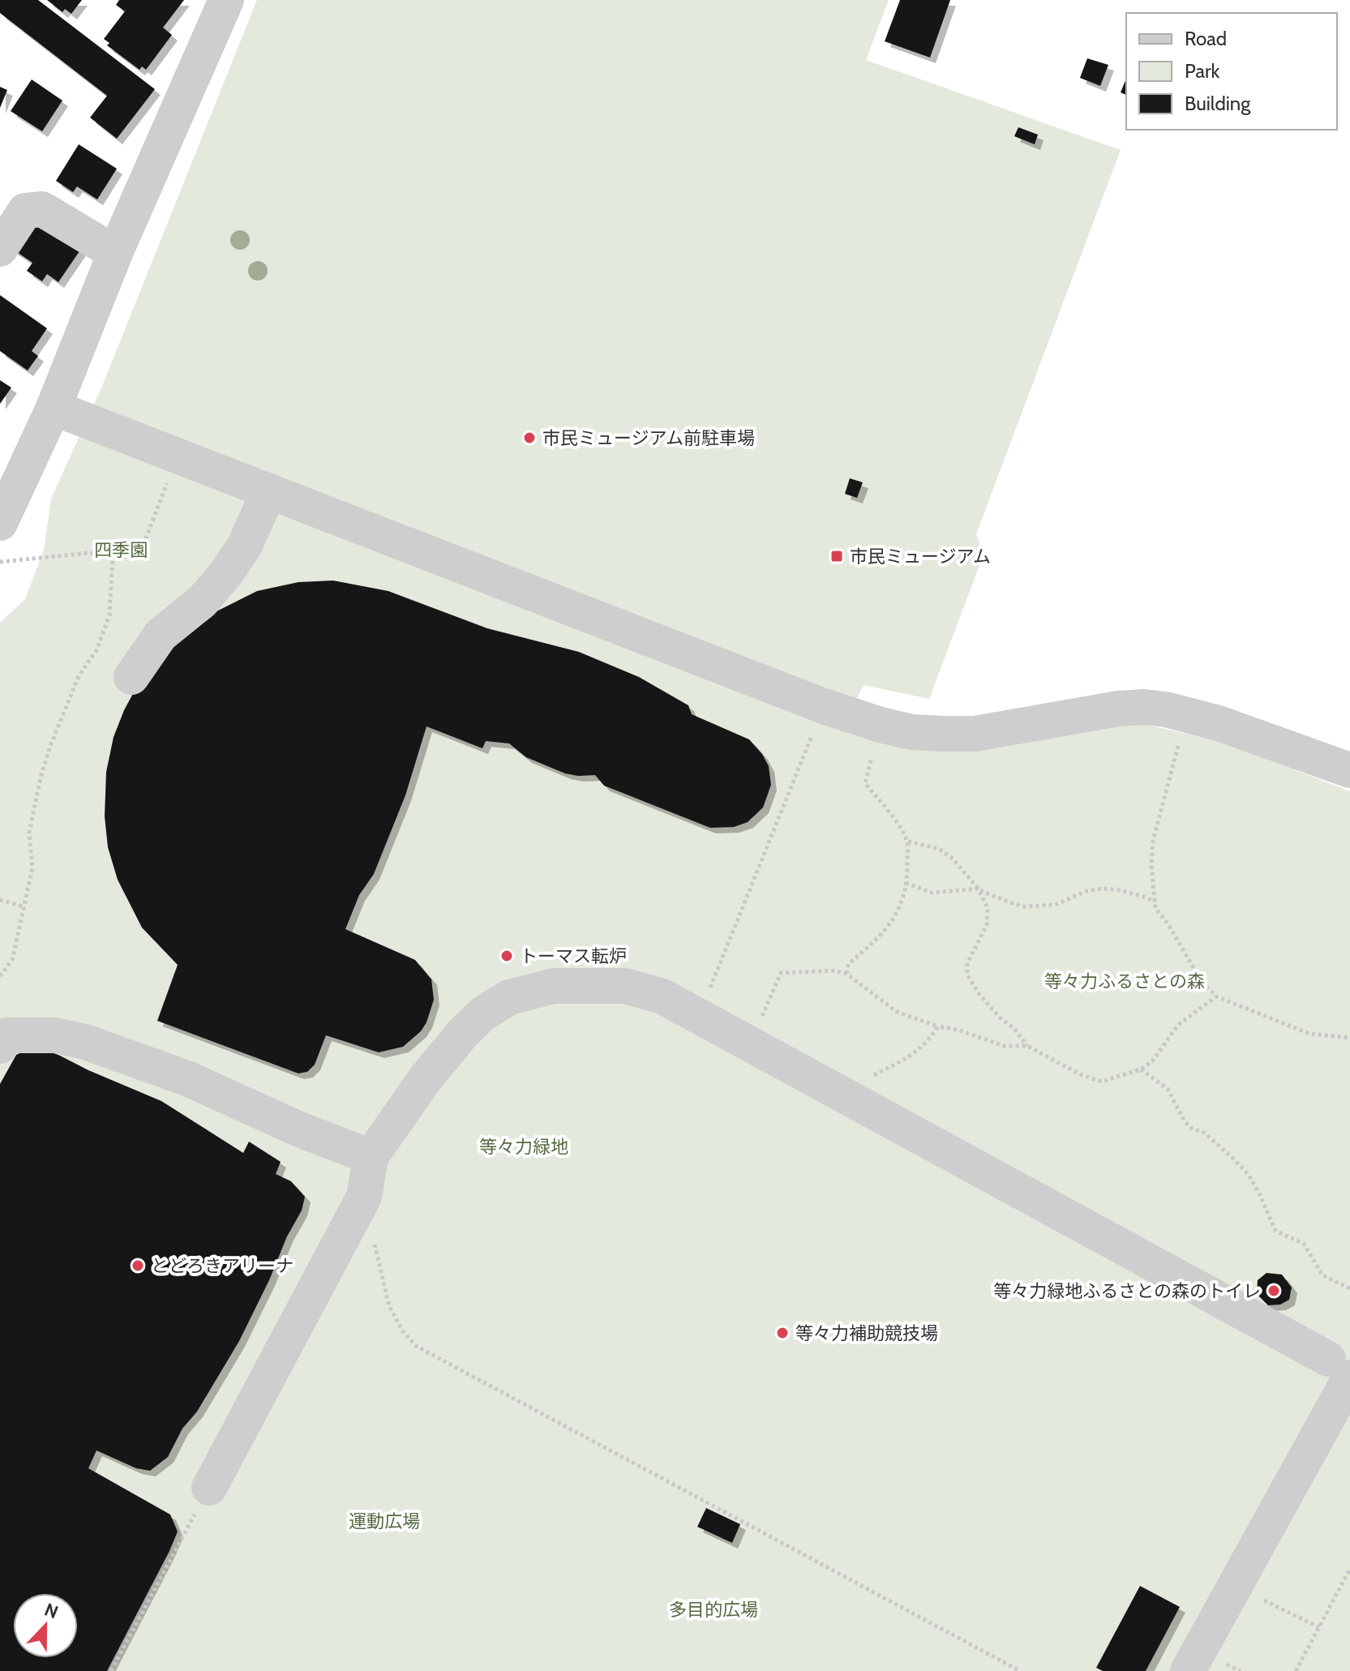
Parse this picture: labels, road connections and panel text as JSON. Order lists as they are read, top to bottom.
{
  "parks": [
    "四季園",
    "等々力ふるさとの森",
    "等々力緑地",
    "運動広場",
    "多目的広場"
  ],
  "places": {
    "other": [
      "市民ミュージアム前駐車場",
      "トーマス転炉",
      "とどろきアリーナ",
      "等々力緑地ふるさとの森のトイレ",
      "等々力補助競技場"
    ],
    "transit": ["市民ミュージアム"]
  },
  "legend": ["Road", "Park", "Building"],
  "north": "top"
}
